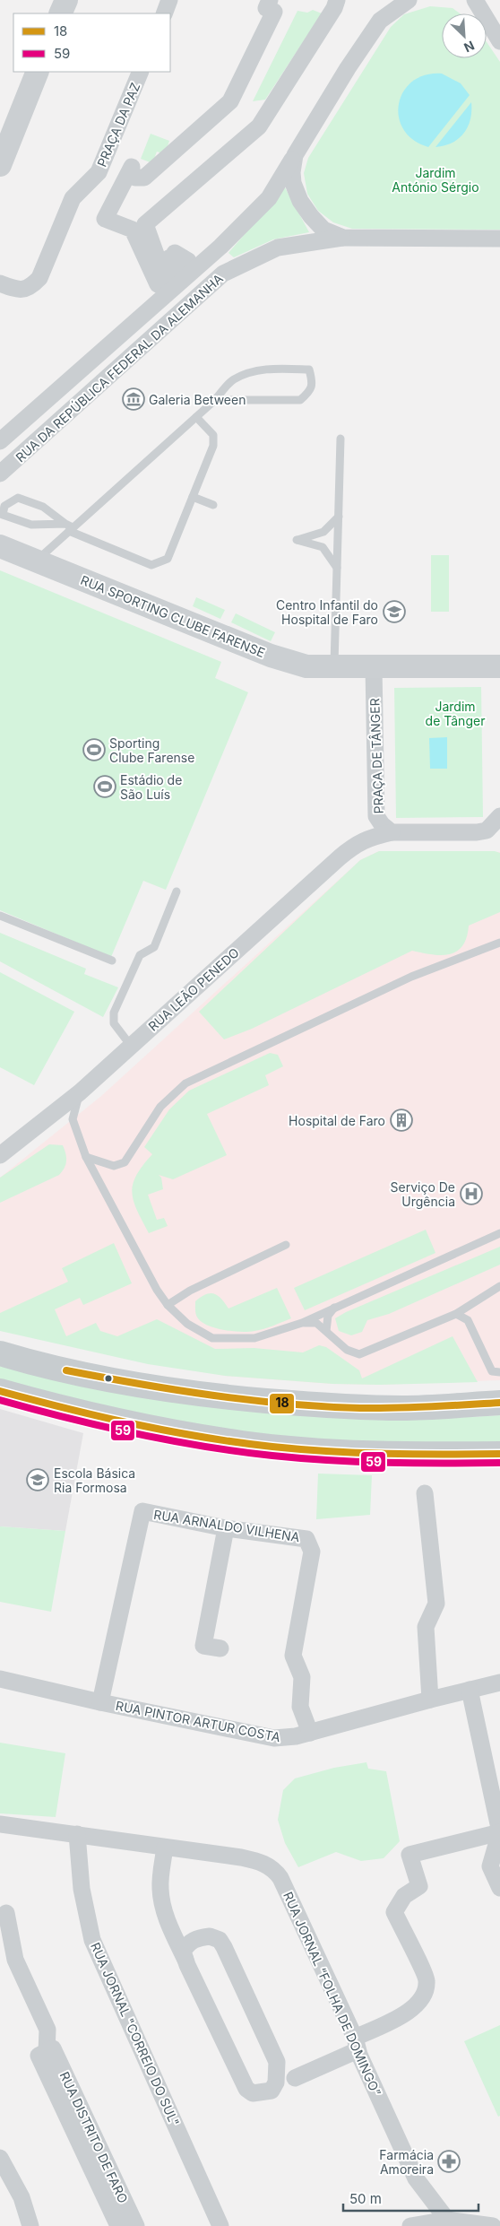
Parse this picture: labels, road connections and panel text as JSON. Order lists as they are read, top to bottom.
{
  "streets": {
    "street": [
      "PRAÇA DA PAZ",
      "RUA DA REPÚBLICA FEDERAL DA ALEMANHA",
      "RUA SPORTING CLUBE FARENSE",
      "PRAÇA DE TÂNGER",
      "RUA LEÃO PENEDO",
      "RUA ARNALDO VILHENA",
      "RUA PINTOR ARTUR COSTA",
      "RUA JORNAL “FOLHA DE DOMINGO”",
      "RUA JORNAL \"CORREIO DO SUL\"",
      "RUA DISTRITO DE FARO"
    ]
  },
  "crossings": [
    ["RUA SPORTING CLUBE FARENSE", "PRAÇA DE TÂNGER"],
    ["PRAÇA DE TÂNGER", "RUA LEÃO PENEDO"],
    ["RUA ARNALDO VILHENA", "RUA PINTOR ARTUR COSTA"],
    ["RUA JORNAL “FOLHA DE DOMINGO”", "RUA JORNAL \"CORREIO DO SUL\""]
  ],
  "parks": ["Jardim António Sérgio", "Jardim de Tânger"],
  "places": {
    "museum": ["Galeria Between"],
    "school or university": ["Centro Infantil do Hospital de Faro", "Escola Básica Ria Formosa"],
    "sports": ["Sporting Clube Farense", "Estádio de São Luís"],
    "building": ["Hospital de Faro"],
    "hospital": ["Serviço De Urgência"],
    "pharmacy": ["Farmácia Amoreira"]
  },
  "lines": ["transit line 18", "transit line 59"],
  "legend": ["18", "59"],
  "scale_bar": "50 m",
  "north": "bottom right"
}
